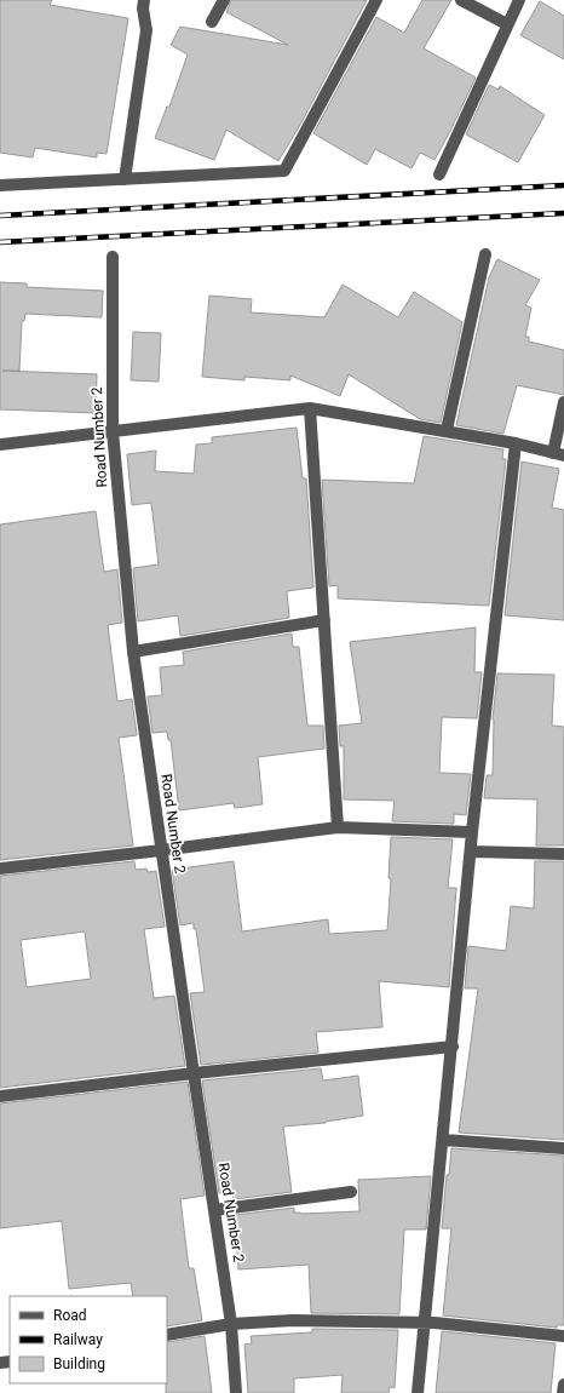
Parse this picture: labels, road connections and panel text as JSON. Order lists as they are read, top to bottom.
{
  "streets": {
    "street": ["Road Number 2"]
  },
  "legend": ["Road", "Railway", "Building"]
}
